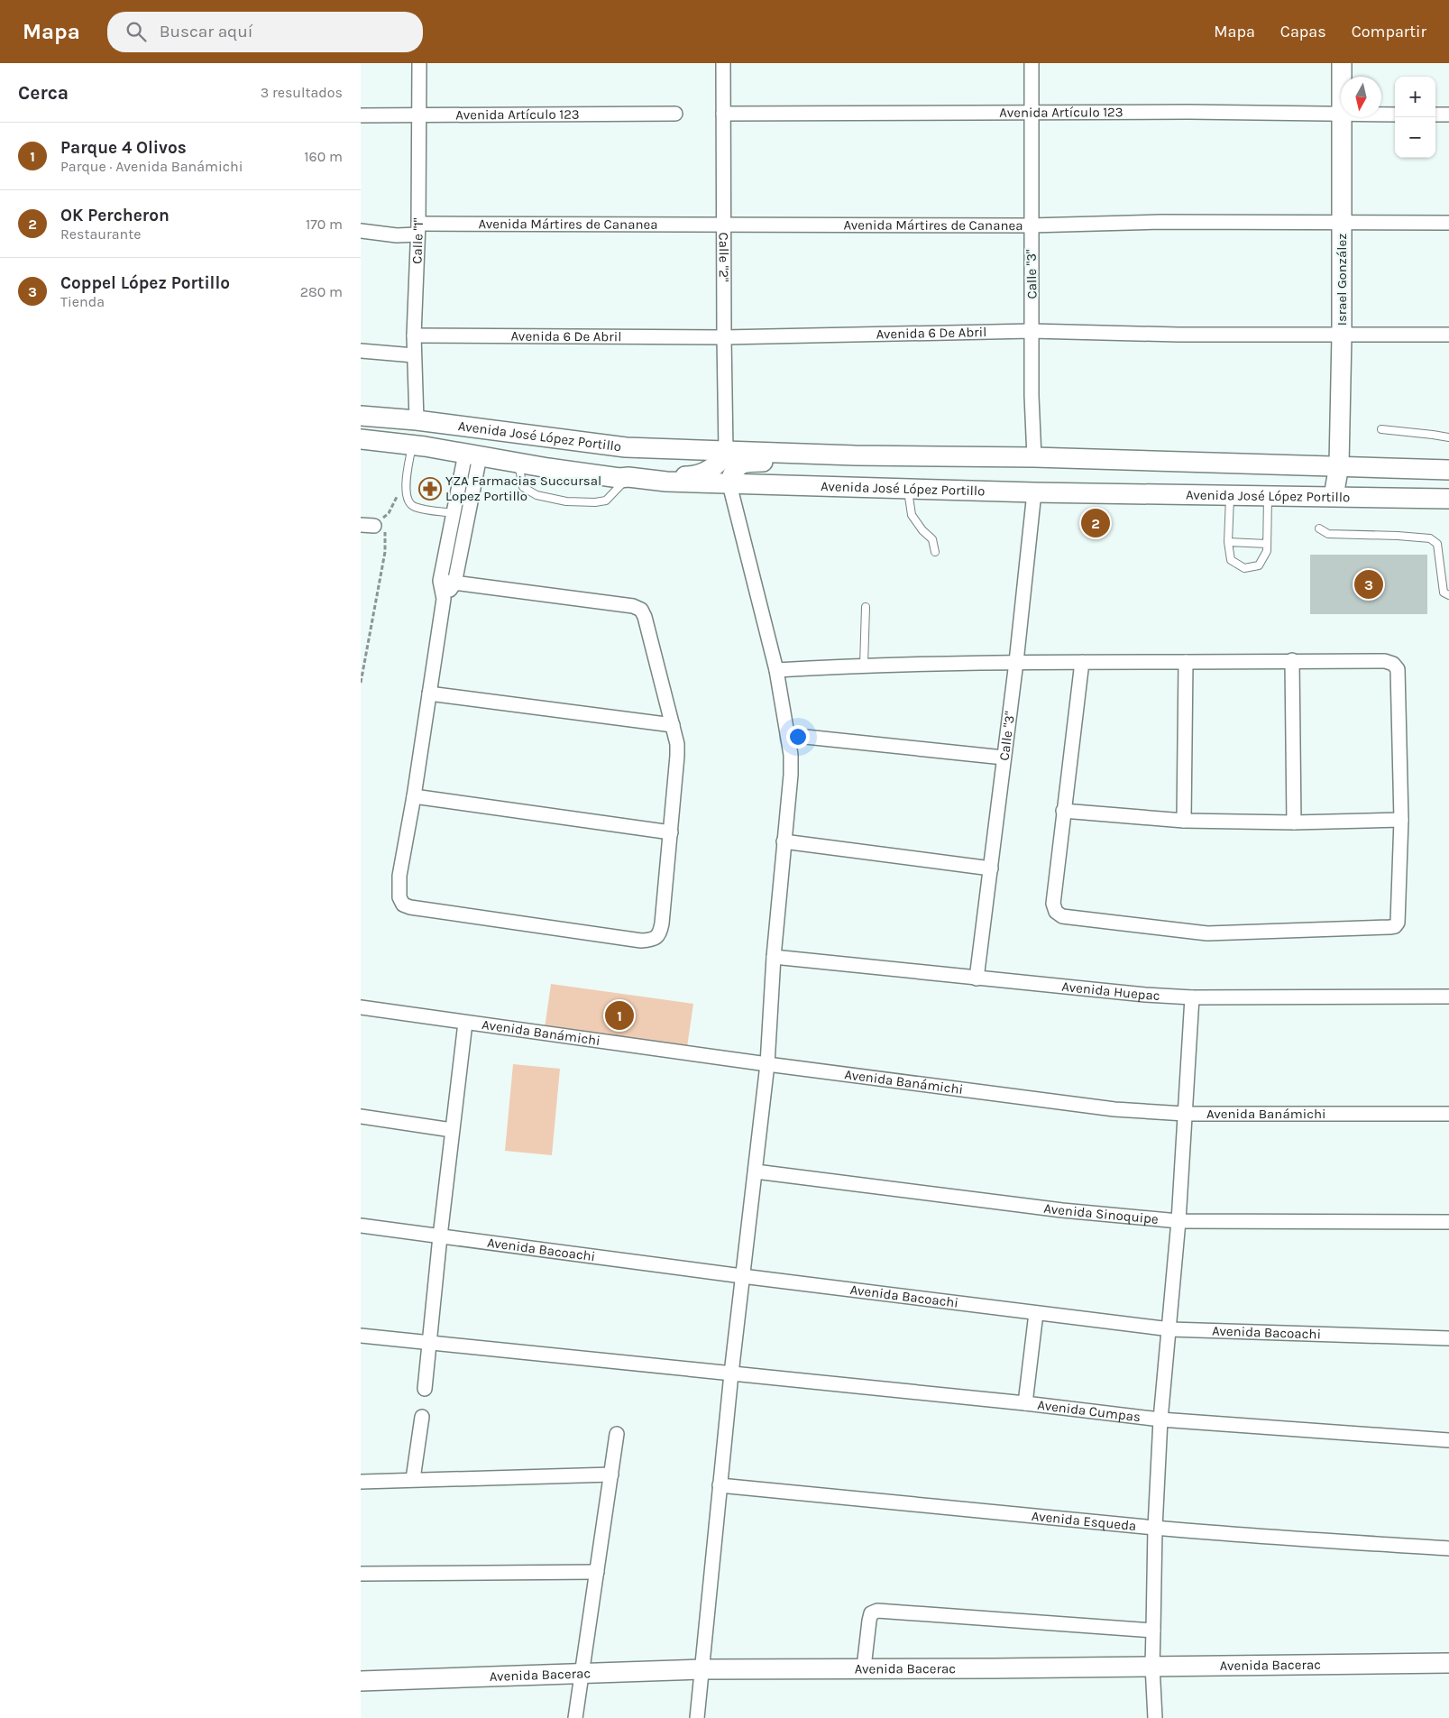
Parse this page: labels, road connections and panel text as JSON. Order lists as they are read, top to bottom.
{
  "streets": {
    "main road": ["Israel González", "Avenida José López Portillo", "Avenida Bacerac"],
    "street": [
      "Avenida Artículo 123",
      "Avenida Mártires de Cananea",
      "Calle \"1\"",
      "Calle \"2\"",
      "Calle \"3\"",
      "Avenida 6 De Abril",
      "Avenida Huepac",
      "Avenida Banámichi",
      "Avenida Sinoquipe",
      "Avenida Bacoachi",
      "Avenida Cumpas",
      "Avenida Esqueda"
    ]
  },
  "crossings": [
    ["Avenida Artículo 123", "Calle \"1\""],
    ["Avenida Artículo 123", "Calle \"2\""],
    ["Avenida Artículo 123", "Calle \"3\""],
    ["Avenida Mártires de Cananea", "Calle \"1\""],
    ["Avenida Mártires de Cananea", "Calle \"2\""],
    ["Avenida Mártires de Cananea", "Calle \"3\""],
    ["Avenida Mártires de Cananea", "Israel González"],
    ["Calle \"1\"", "Avenida 6 De Abril"],
    ["Calle \"1\"", "Avenida José López Portillo"],
    ["Calle \"2\"", "Avenida 6 De Abril"],
    ["Calle \"2\"", "Avenida José López Portillo"],
    ["Calle \"3\"", "Avenida 6 De Abril"],
    ["Calle \"3\"", "Avenida José López Portillo"],
    ["Calle \"3\"", "Avenida Huepac"],
    ["Israel González", "Avenida 6 De Abril"],
    ["Israel González", "Avenida José López Portillo"]
  ],
  "places": {
    "pharmacy": ["YZA Farmacias Succursal Lopez Portillo"]
  },
  "north": "bottom",
  "page": {
    "header": "Mapa",
    "search": "Buscar aquí",
    "nav": ["Mapa", "Capas", "Compartir"],
    "heading": ["Cerca", "3 resultados"],
    "map_buttons": ["+", "−"],
    "list": [
      {
        "mark": "1",
        "name": "Parque 4 Olivos",
        "note": "Parque · Avenida Banámichi",
        "value": "160 m"
      },
      {
        "mark": "2",
        "name": "OK Percheron",
        "note": "Restaurante",
        "value": "170 m"
      },
      {
        "mark": "3",
        "name": "Coppel López Portillo",
        "note": "Tienda",
        "value": "280 m"
      }
    ],
    "pins": ["2", "3", "1"]
  }
}
